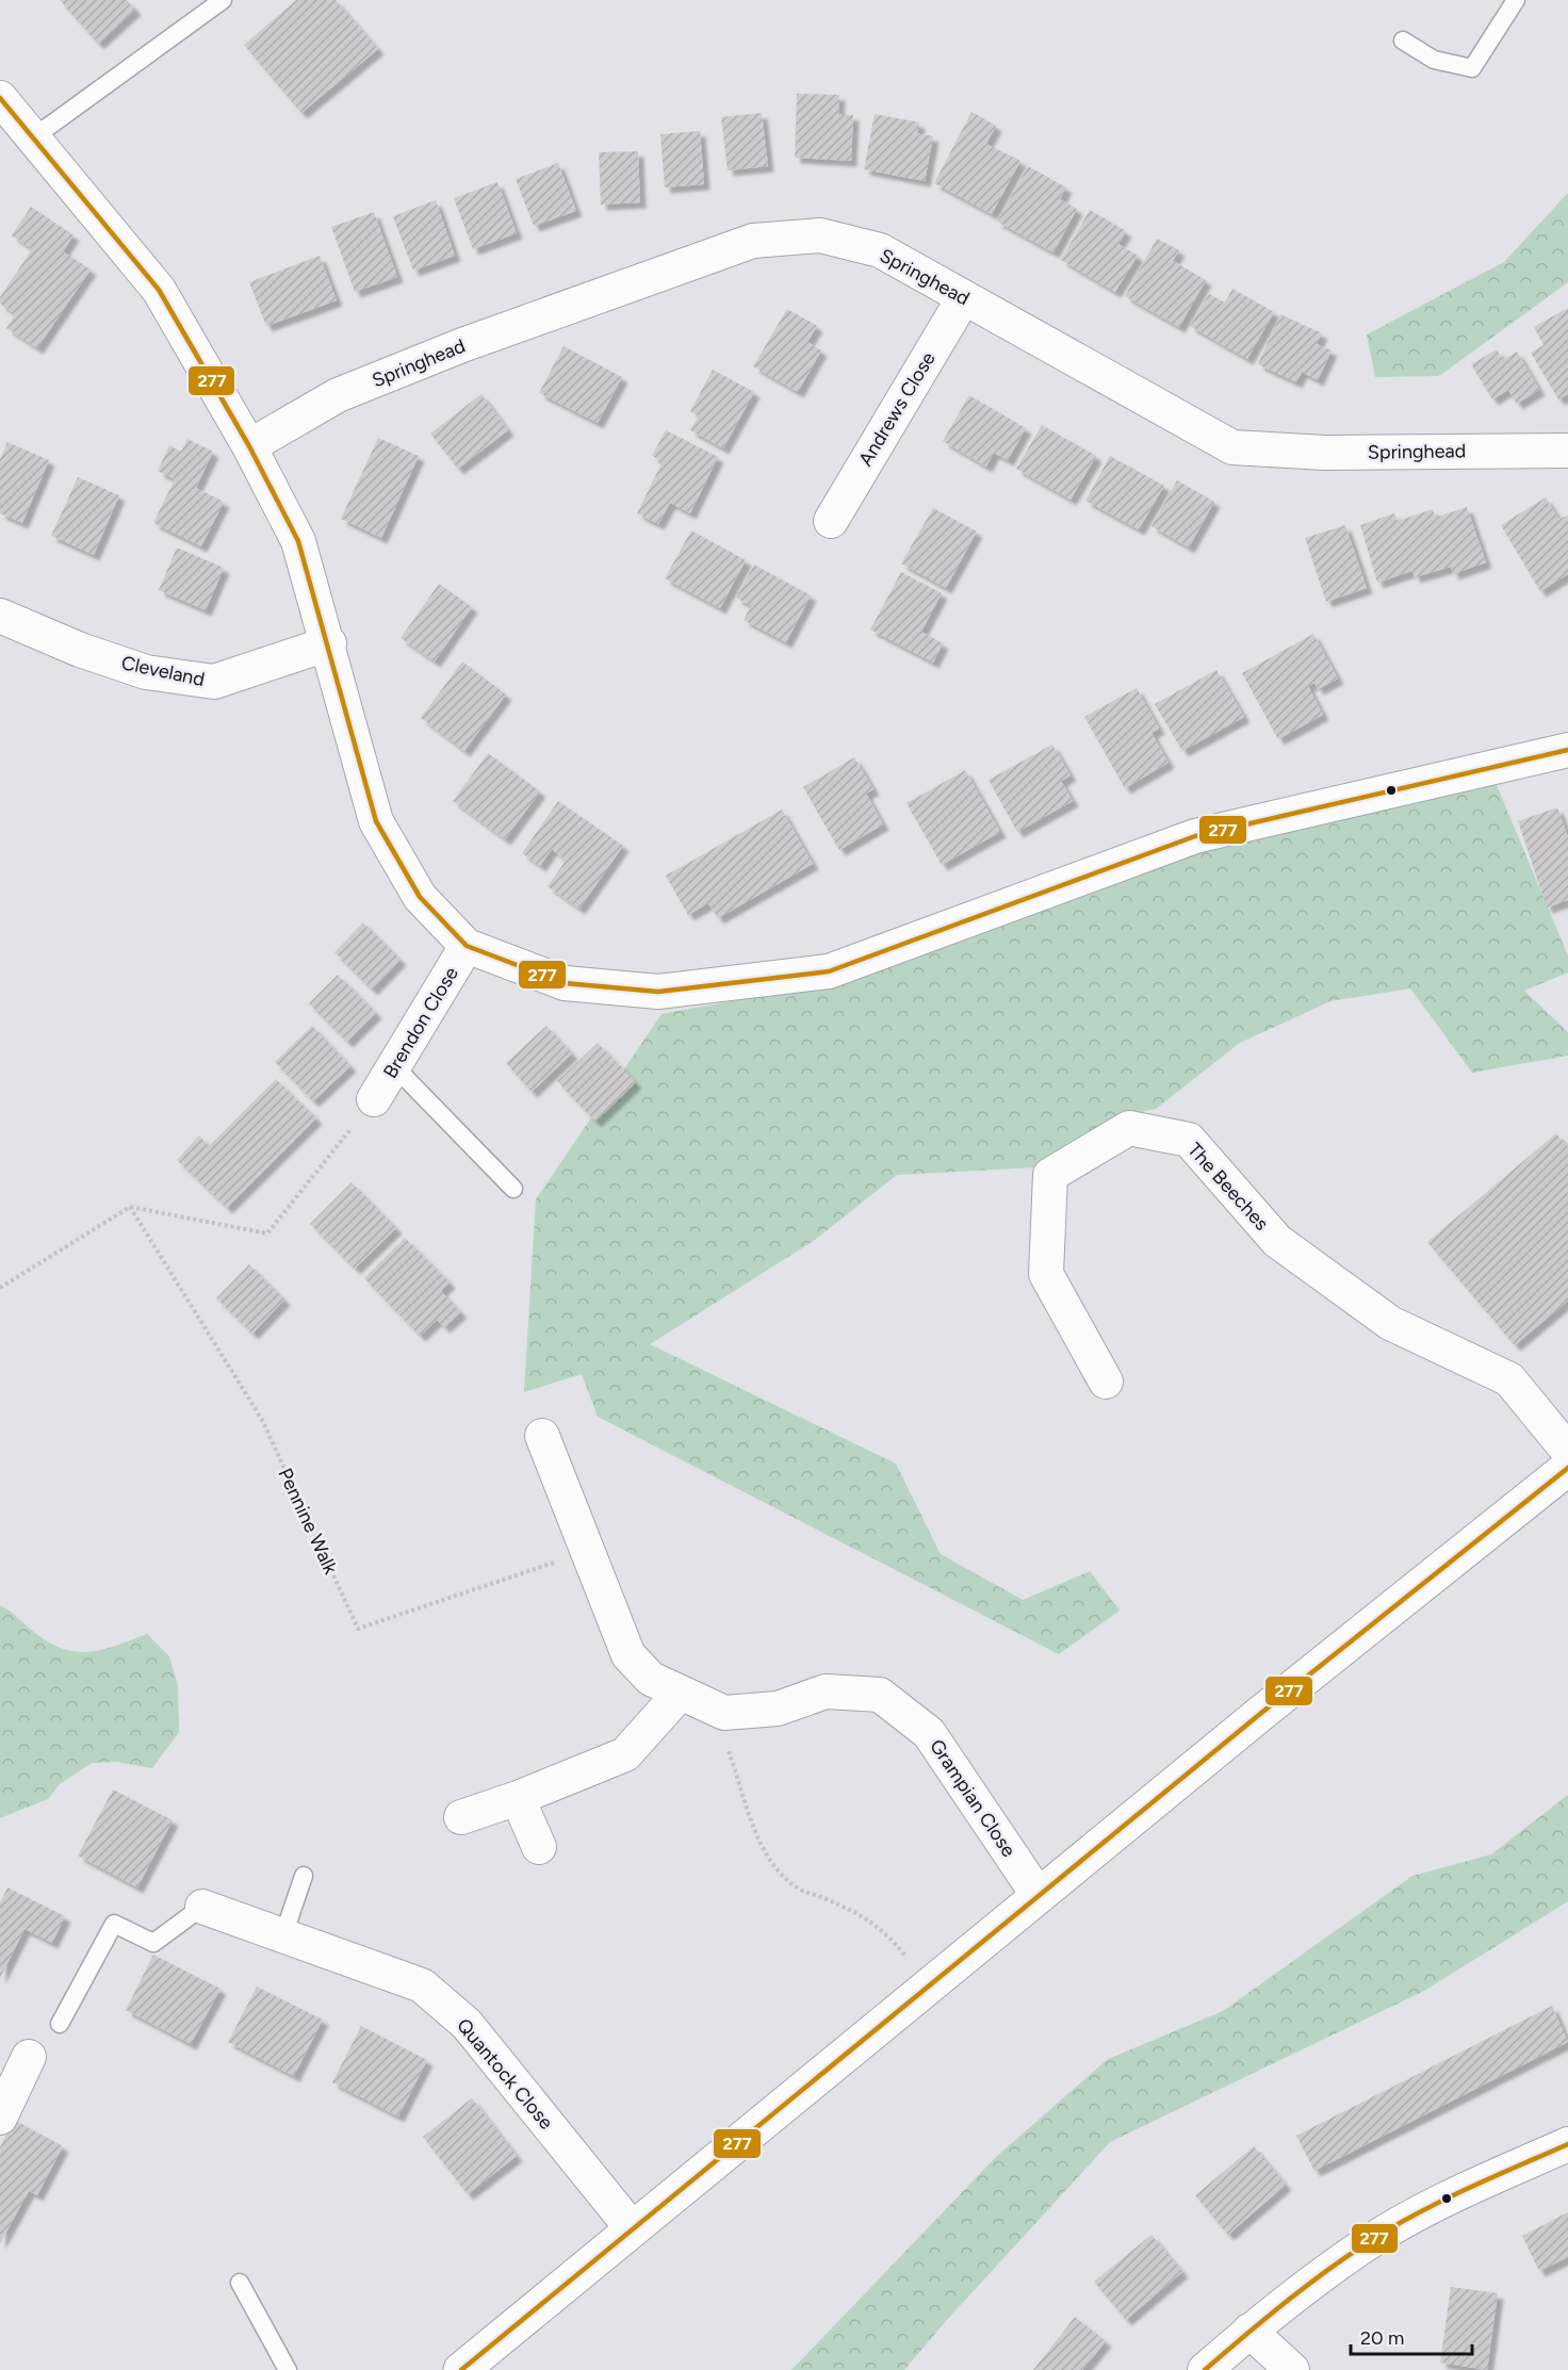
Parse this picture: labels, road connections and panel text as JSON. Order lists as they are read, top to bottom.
{
  "streets": {
    "street": [
      "Springhead",
      "Andrews Close",
      "Cleveland",
      "Brendon Close",
      "The Beeches",
      "Grampian Close",
      "Quantock Close"
    ],
    "path": ["Pennine Walk"]
  },
  "crossings": [
    ["Springhead", "Andrews Close"],
    ["Pennine Walk", "Grampian Close"]
  ],
  "lines": ["transit line 277"],
  "scale_bar": "20 m"
}
